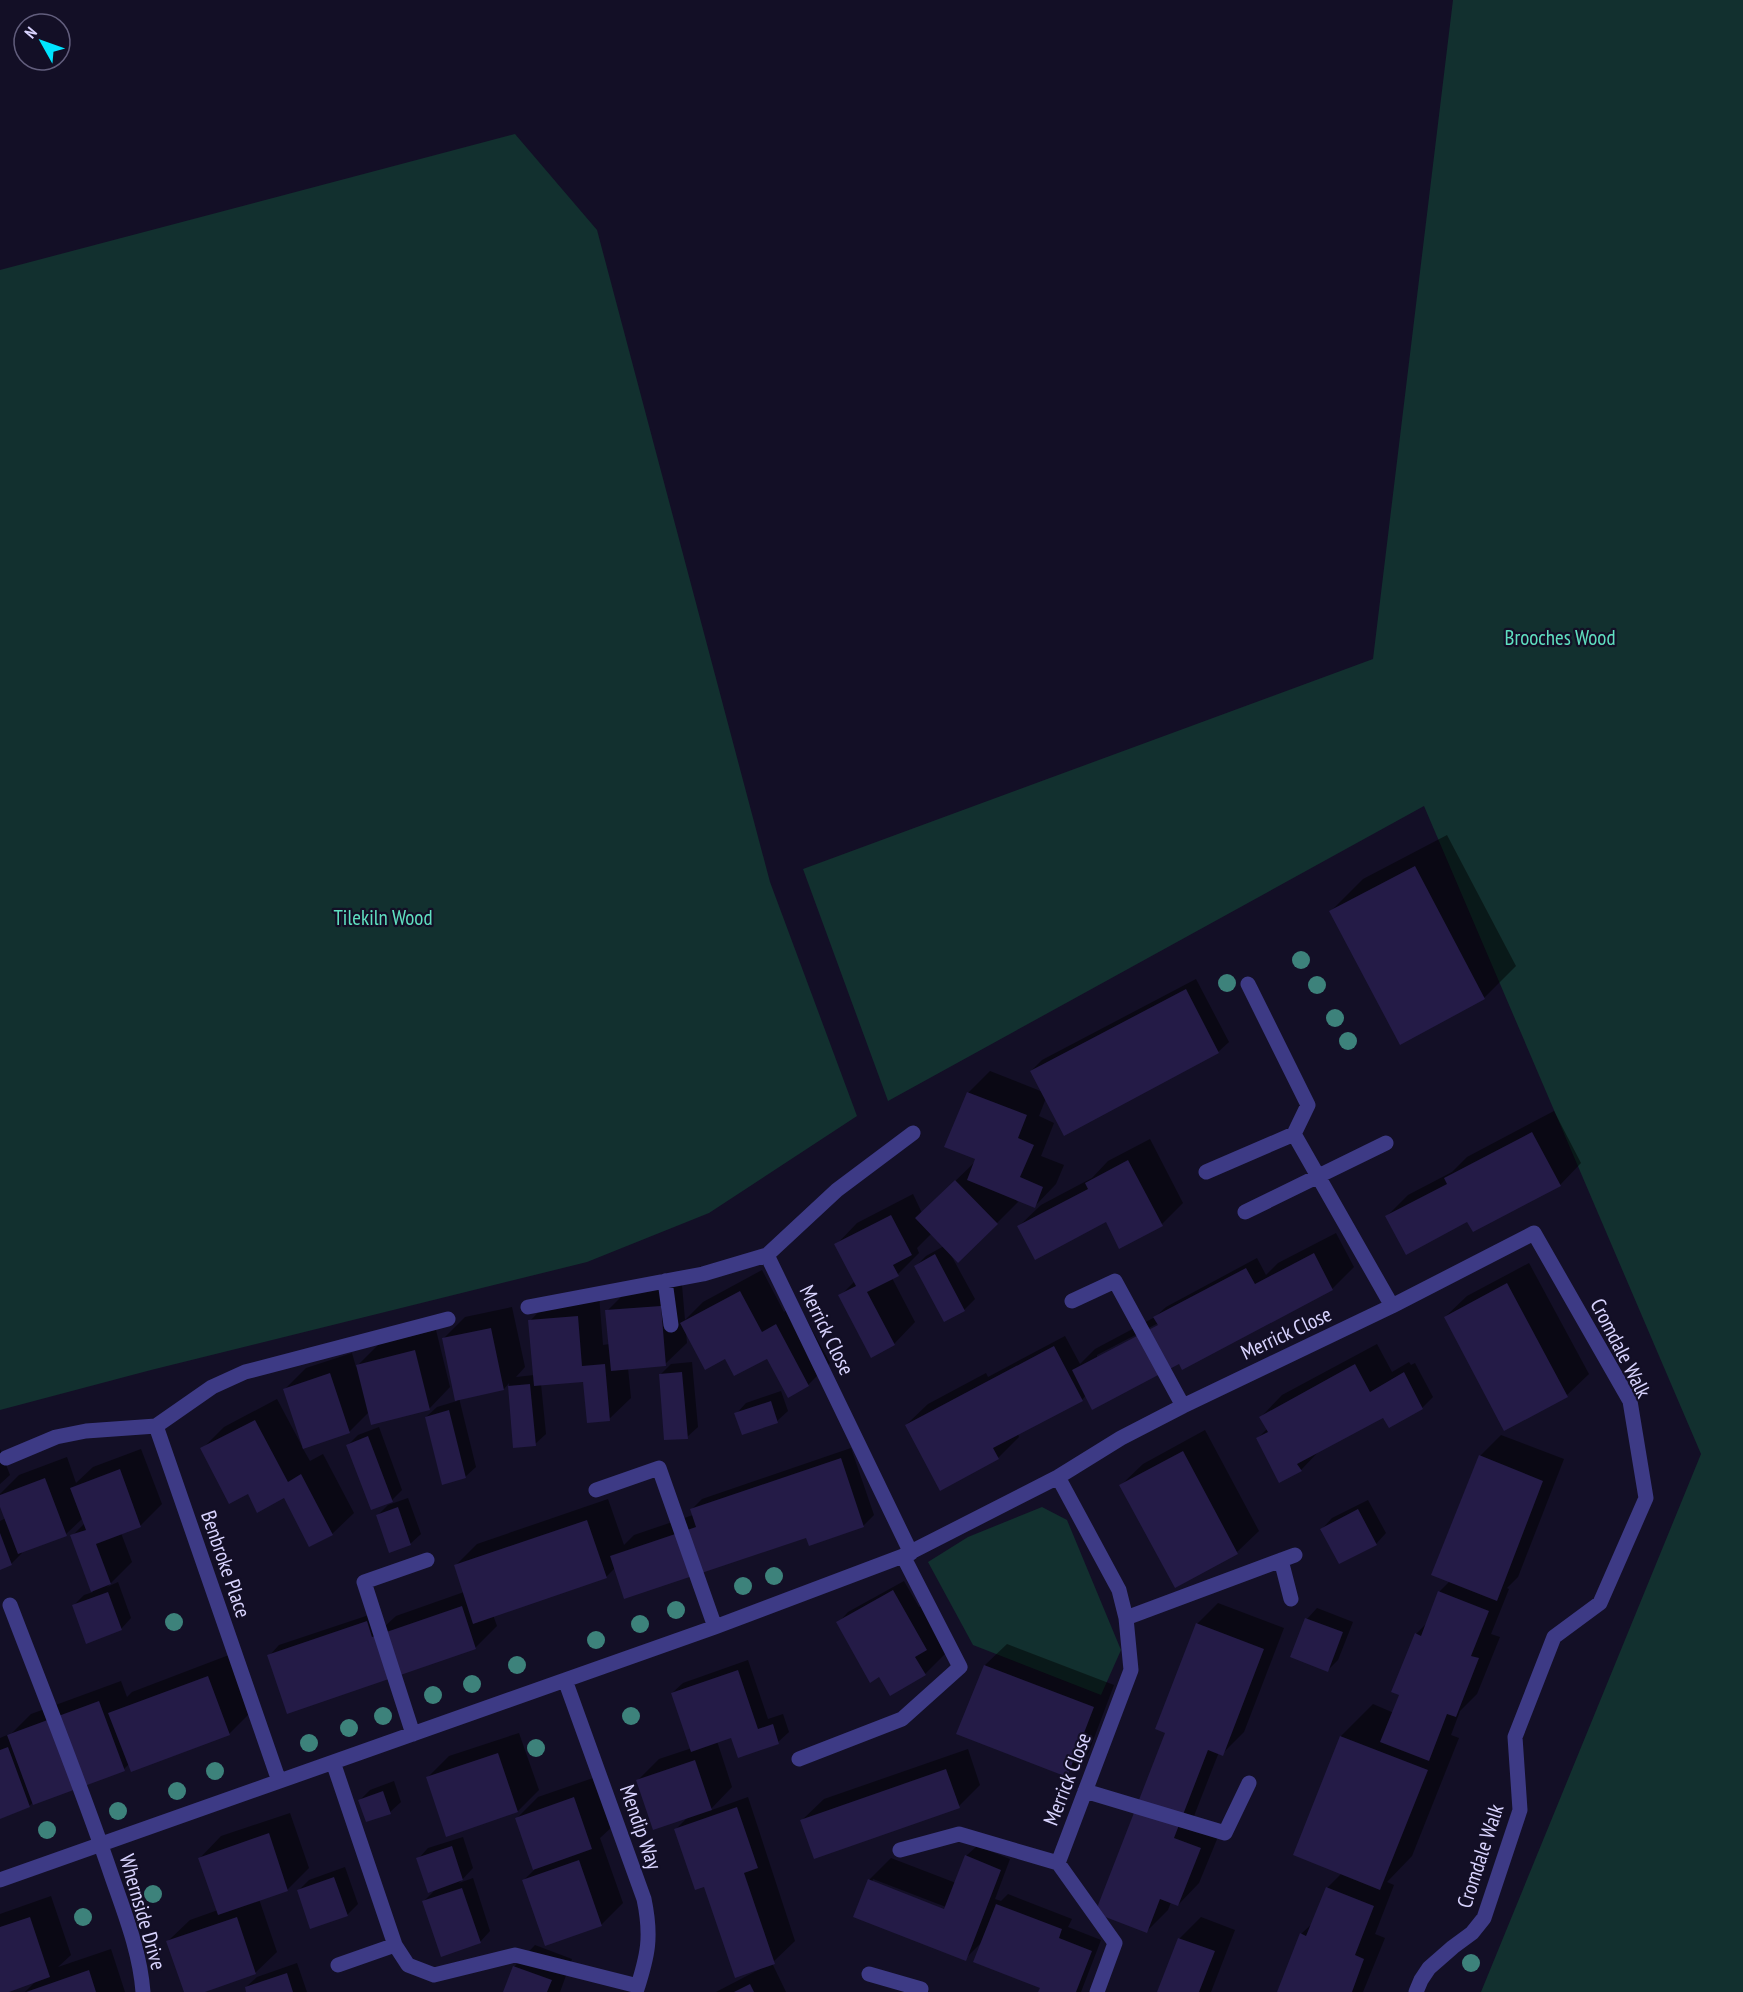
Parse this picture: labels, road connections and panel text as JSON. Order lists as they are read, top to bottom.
{
  "streets": {
    "street": [
      "Merrick Close",
      "Cromdale Walk",
      "Benbroke Place",
      "Mendip Way",
      "Whernside Drive"
    ]
  },
  "crossings": [
    ["Merrick Close", "Cromdale Walk"],
    ["Merrick Close", "Mendip Way"]
  ],
  "parks": ["Brooches Wood", "Tilekiln Wood"],
  "north": "top left"
}
